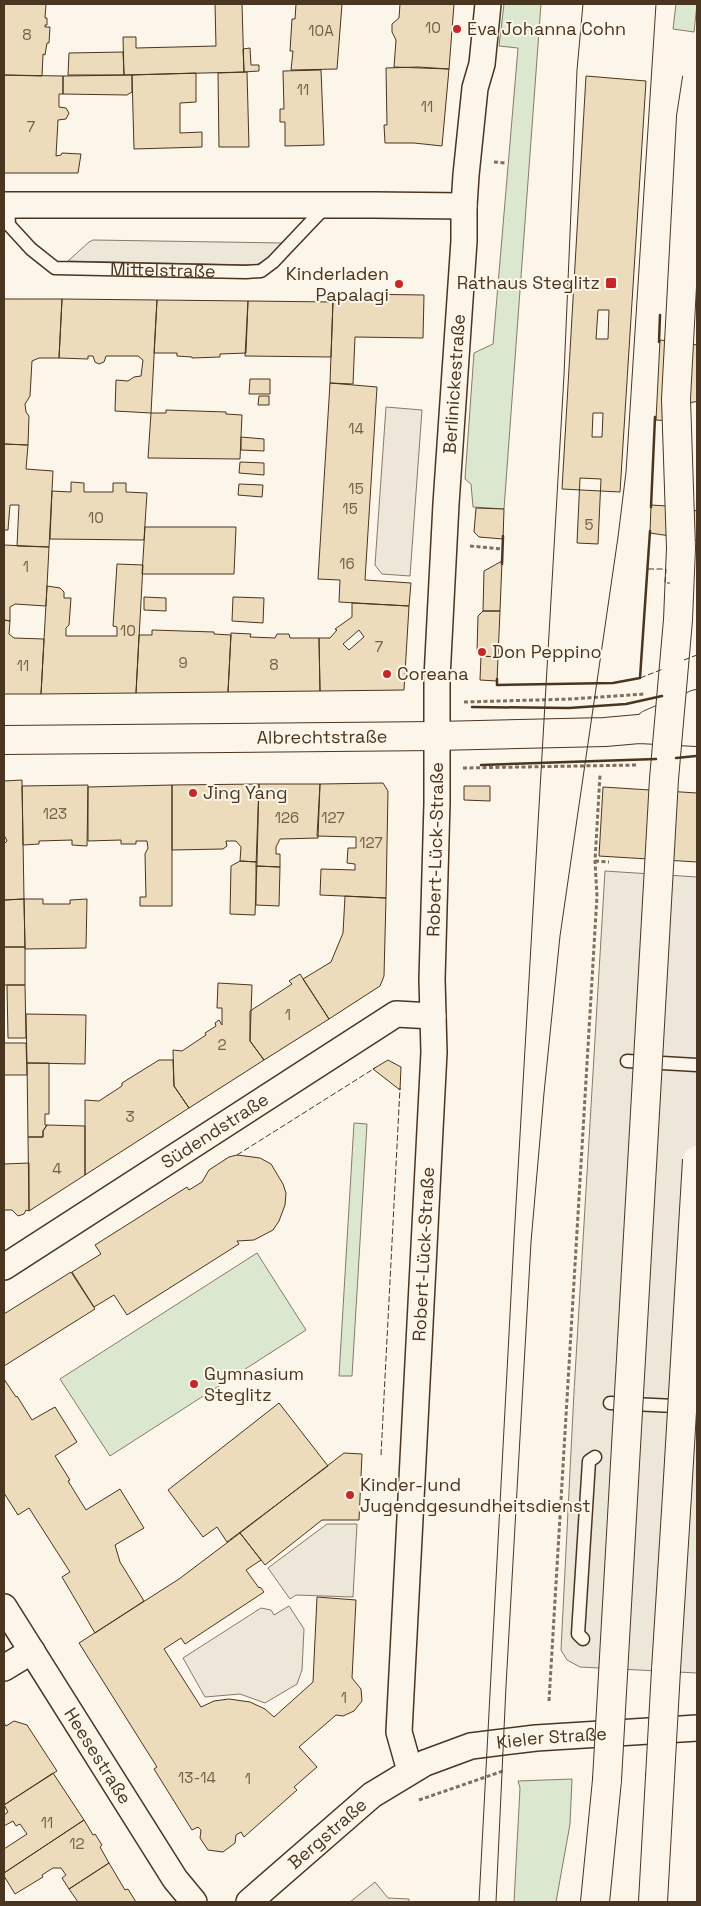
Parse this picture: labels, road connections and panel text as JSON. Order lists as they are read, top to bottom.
{
  "streets": {
    "main road": ["Albrechtstraße"],
    "street": [
      "Mittelstraße",
      "Berlinickestraße",
      "Robert-Lück-Straße",
      "Südendstraße",
      "Kieler Straße",
      "Heesestraße",
      "Bergstraße"
    ]
  },
  "crossings": [
    ["Mittelstraße", "Berlinickestraße"],
    ["Berlinickestraße", "Albrechtstraße"],
    ["Berlinickestraße", "Robert-Lück-Straße"],
    ["Albrechtstraße", "Robert-Lück-Straße"],
    ["Robert-Lück-Straße", "Südendstraße"],
    ["Robert-Lück-Straße", "Kieler Straße"],
    ["Robert-Lück-Straße", "Bergstraße"],
    ["Kieler Straße", "Bergstraße"]
  ],
  "places": {
    "other": [
      "Eva Johanna Cohn",
      "Kinderladen Papalagi",
      "Don Peppino",
      "Coreana",
      "Jing Yang",
      "Gymnasium Steglitz",
      "Kinder- und Jugendgesundheitsdienst"
    ],
    "transit": ["Rathaus Steglitz"]
  },
  "house_numbers": [
    "10",
    "10A",
    "8",
    "11",
    "11",
    "7",
    "14",
    "15",
    "15",
    "10",
    "5",
    "16",
    "1",
    "10",
    "7",
    "9",
    "8",
    "11",
    "123",
    "126",
    "127",
    "127",
    "1",
    "2",
    "3",
    "4",
    "1",
    "13-14",
    "1",
    "11",
    "12"
  ]
}
